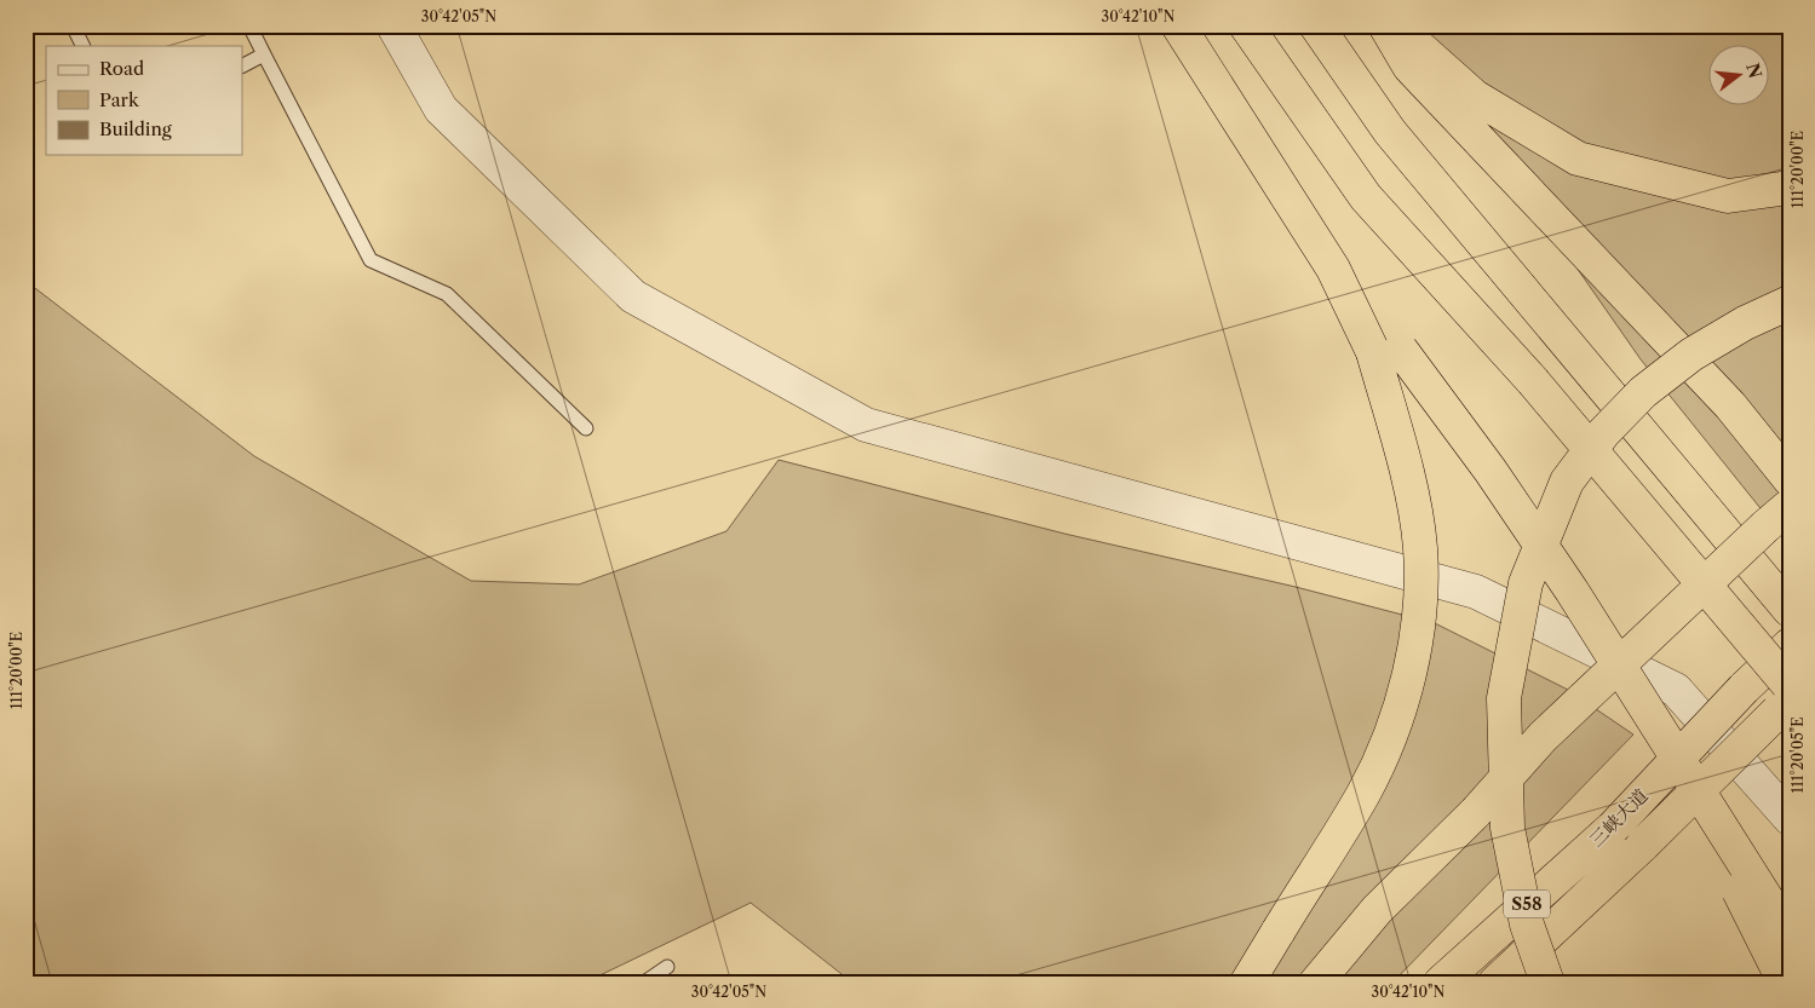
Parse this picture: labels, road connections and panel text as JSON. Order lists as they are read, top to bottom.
{
  "streets": {
    "highway": ["三峡大道", "S58"]
  },
  "legend": ["Road", "Park", "Building"],
  "north": "right",
  "coordinates": [
    "30°42'05\"N",
    "30°42'10\"N",
    "111°20'00\"E",
    "111°20'05\"E"
  ]
}
